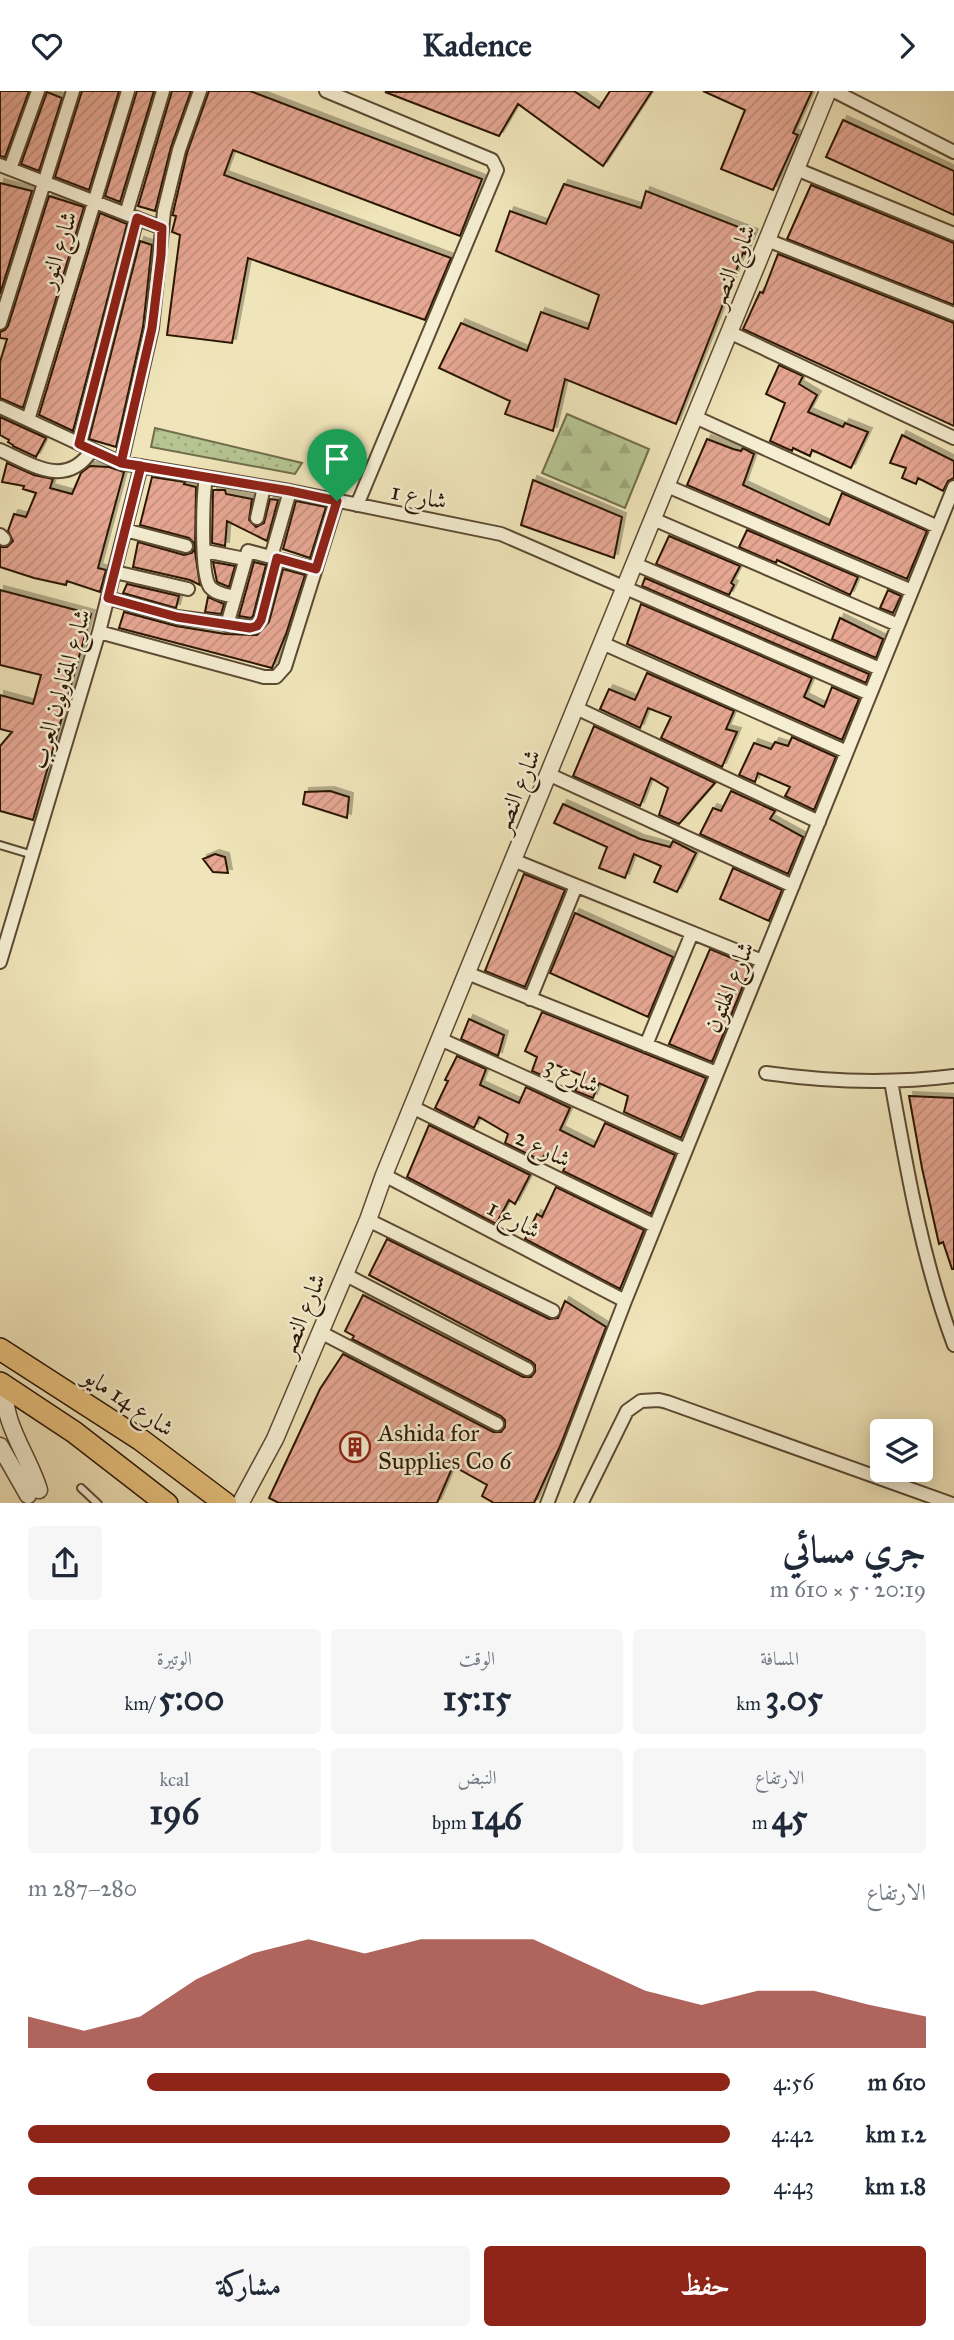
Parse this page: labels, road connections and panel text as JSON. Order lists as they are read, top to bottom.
{
  "streets": {
    "main road": ["شارع 14 مايو"],
    "street": [
      "شارع النور",
      "شارع النصر",
      "شارع 1",
      "شارع المقاولون العرب",
      "شارع الهلتون",
      "شارع 3",
      "شارع 2"
    ]
  },
  "crossings": [
    ["شارع النور", "شارع 1"],
    ["شارع النصر", "شارع 1"],
    ["شارع النصر", "شارع 3"],
    ["شارع النصر", "شارع 2"],
    ["شارع 1", "شارع المقاولون العرب"],
    ["شارع 1", "شارع الهلتون"],
    ["شارع الهلتون", "شارع 3"],
    ["شارع الهلتون", "شارع 2"]
  ],
  "places": {
    "building": ["Ashida for Supplies Co 6"]
  },
  "page": {
    "header": "Kadence",
    "heading": ["جري مسائي", "20:19 · 5 × 610 m"],
    "stats": [
      ["المسافة", "3.05 km"],
      ["الوقت", "15:15"],
      ["الوتيرة", "5:00 /km"],
      ["الارتفاع", "45 m"],
      ["النبض", "146 bpm"],
      ["kcal", "196"]
    ],
    "chart": ["الارتفاع", "280–287 m"],
    "list": [
      {
        "name": "610 m",
        "note": "4:56"
      },
      {
        "name": "1.2 km",
        "note": "4:42"
      },
      {
        "name": "1.8 km",
        "note": "4:43"
      }
    ],
    "buttons": ["حفظ", "مشاركة"]
  }
}
